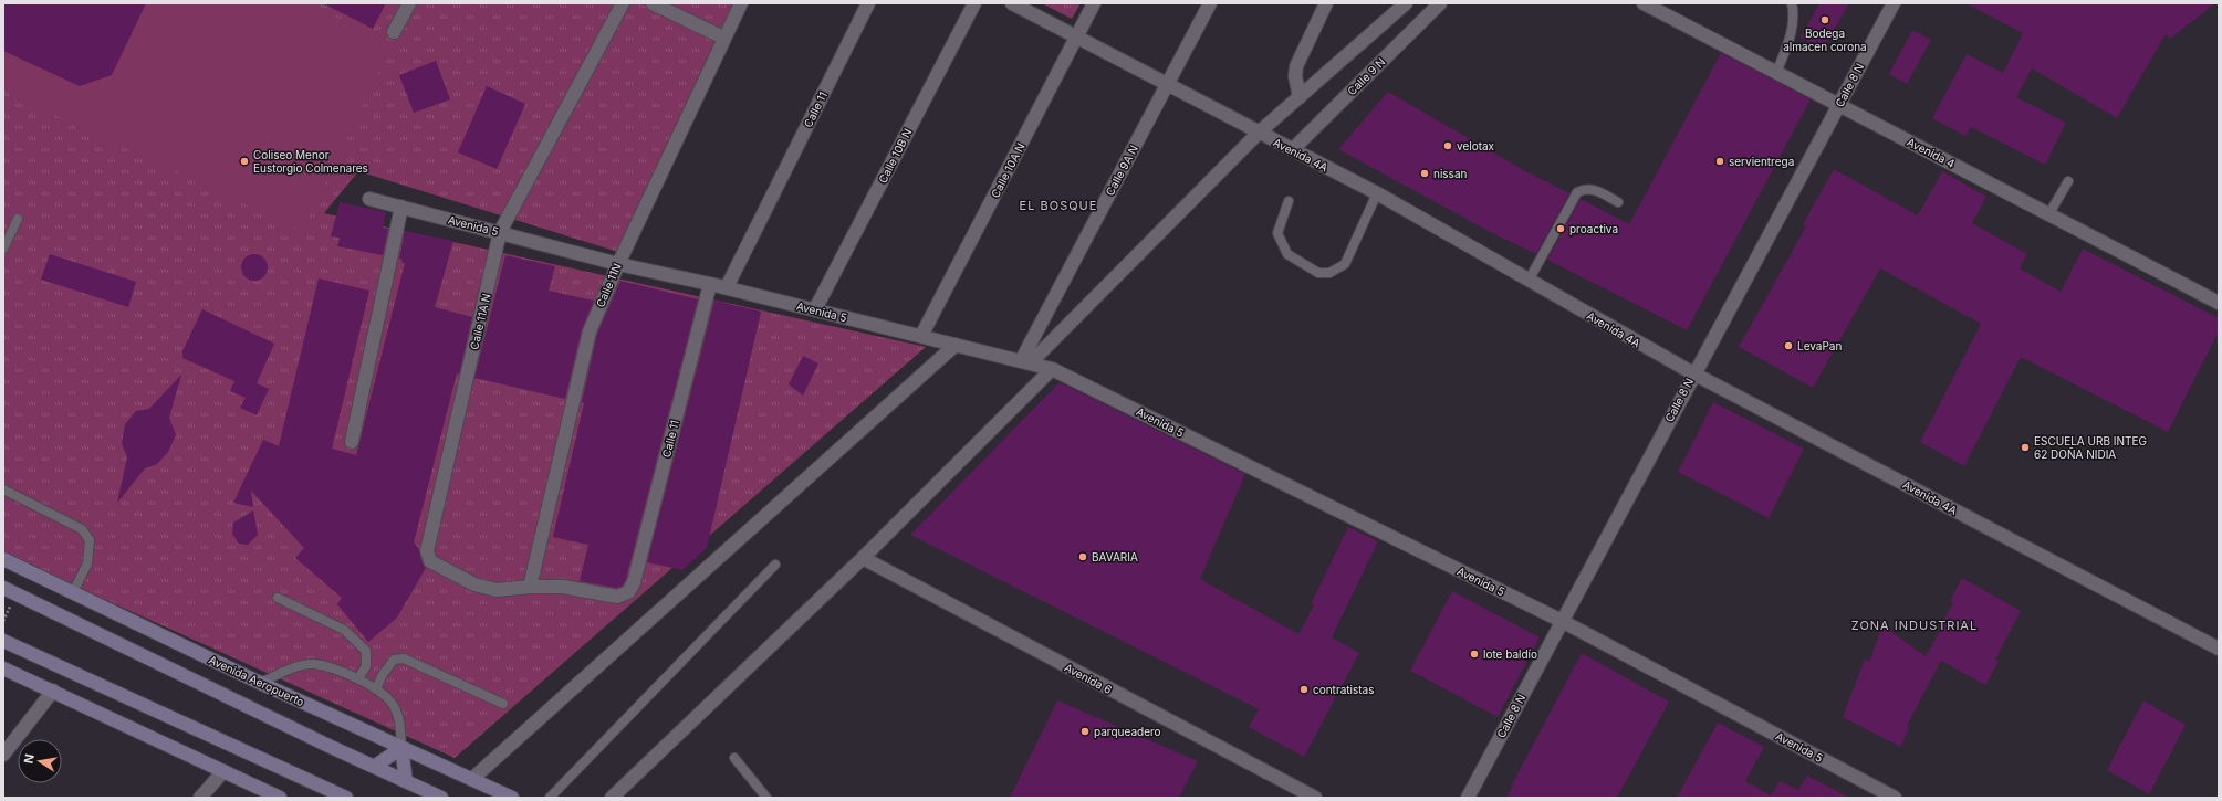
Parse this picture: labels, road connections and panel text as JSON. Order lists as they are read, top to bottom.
{
  "streets": {
    "main road": ["Avenida Aeropuerto"],
    "street": [
      "Calle 9 N",
      "Calle 8 N",
      "Calle 11",
      "Avenida 4",
      "Avenida 4A",
      "Calle 10B N",
      "Calle 10A N",
      "Calle 9A N",
      "Avenida 5",
      "Calle 11N",
      "Calle 11A N",
      "Avenida 6"
    ]
  },
  "crossings": [
    ["Calle 9 N", "Avenida 4A"],
    ["Calle 8 N", "Avenida 4"],
    ["Calle 8 N", "Avenida 4A"],
    ["Calle 8 N", "Avenida 5"],
    ["Calle 11", "Avenida 5"],
    ["Calle 11", "Calle 11A N"],
    ["Avenida 4A", "Calle 10A N"],
    ["Avenida 4A", "Calle 9A N"],
    ["Calle 10B N", "Avenida 5"],
    ["Calle 10A N", "Avenida 5"],
    ["Calle 9A N", "Avenida 5"],
    ["Avenida 5", "Calle 11N"],
    ["Avenida 5", "Calle 11A N"],
    ["Calle 11N", "Calle 11A N"]
  ],
  "districts": ["EL BOSQUE", "ZONA INDUSTRIAL"],
  "places": [
    "Bodega almacen corona",
    "velotax",
    "Coliseo Menor Eustorgio Colmenares",
    "servientrega",
    "nissan",
    "proactiva",
    "LevaPan",
    "ESCUELA URB INTEG 62 DOÑA NIDIA",
    "BAVARIA",
    "lote baldío",
    "contratistas",
    "parqueadero"
  ],
  "north": "left"
}
